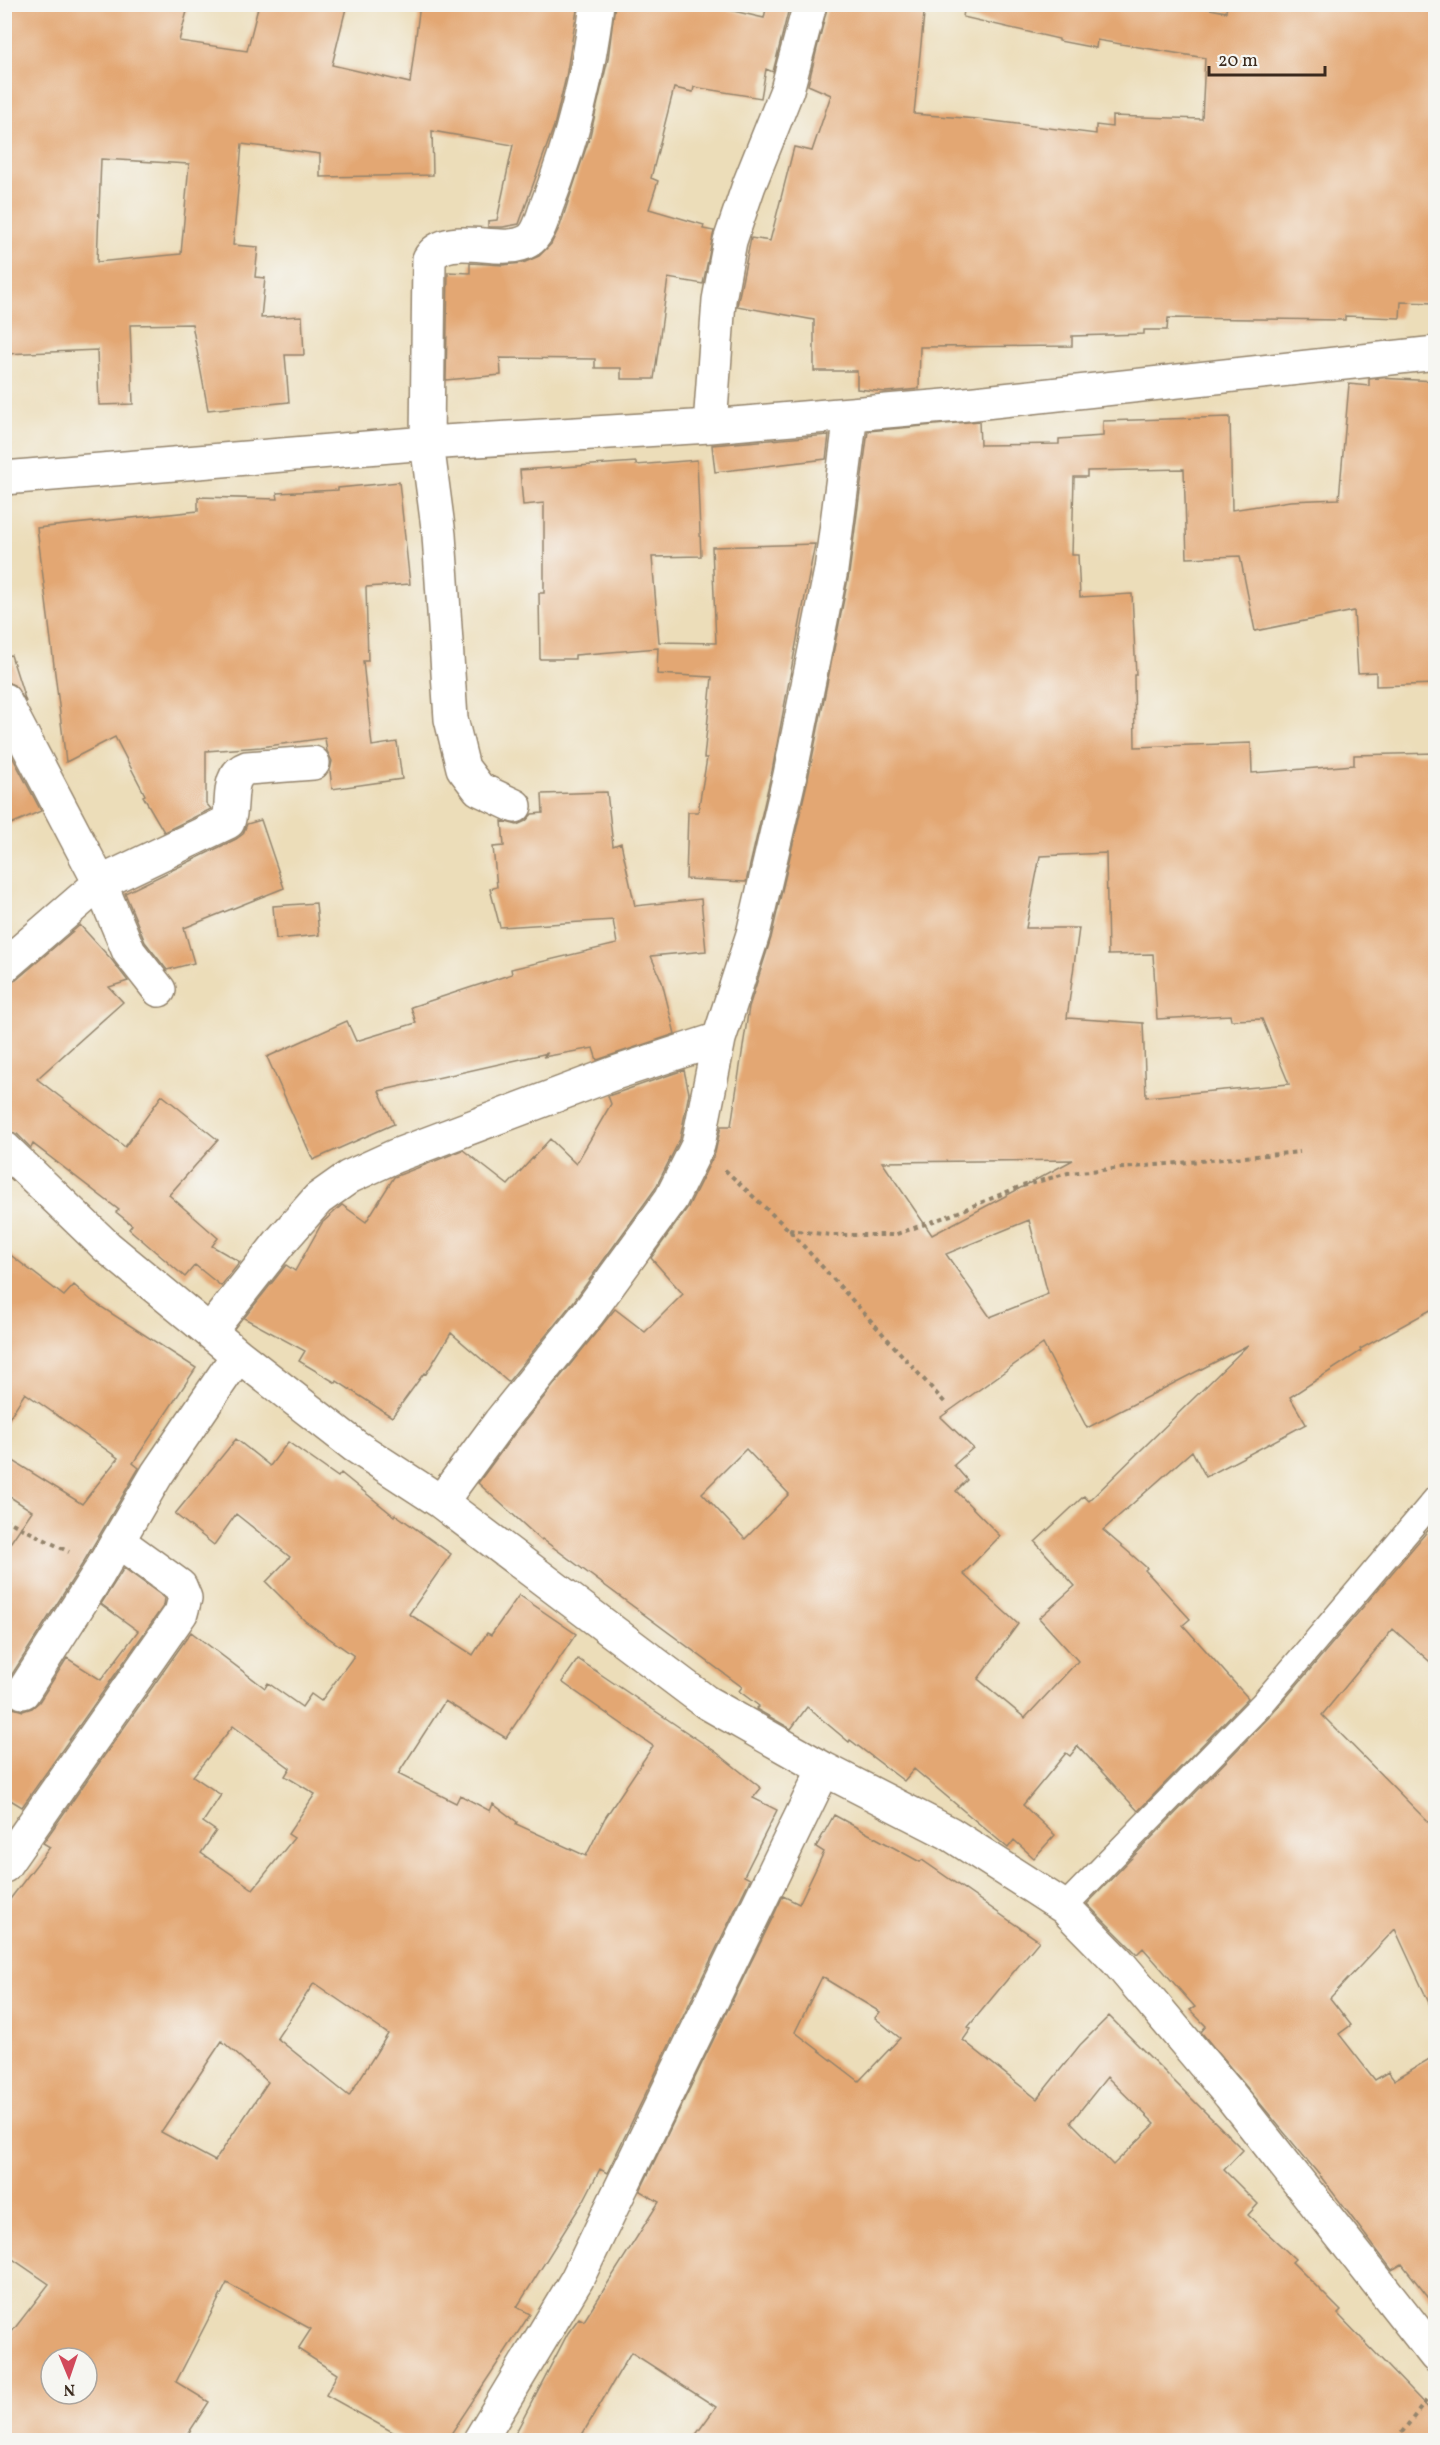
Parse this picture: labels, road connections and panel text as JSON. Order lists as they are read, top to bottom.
{
  "scale_bar": "20 m",
  "north": "bottom"
}
